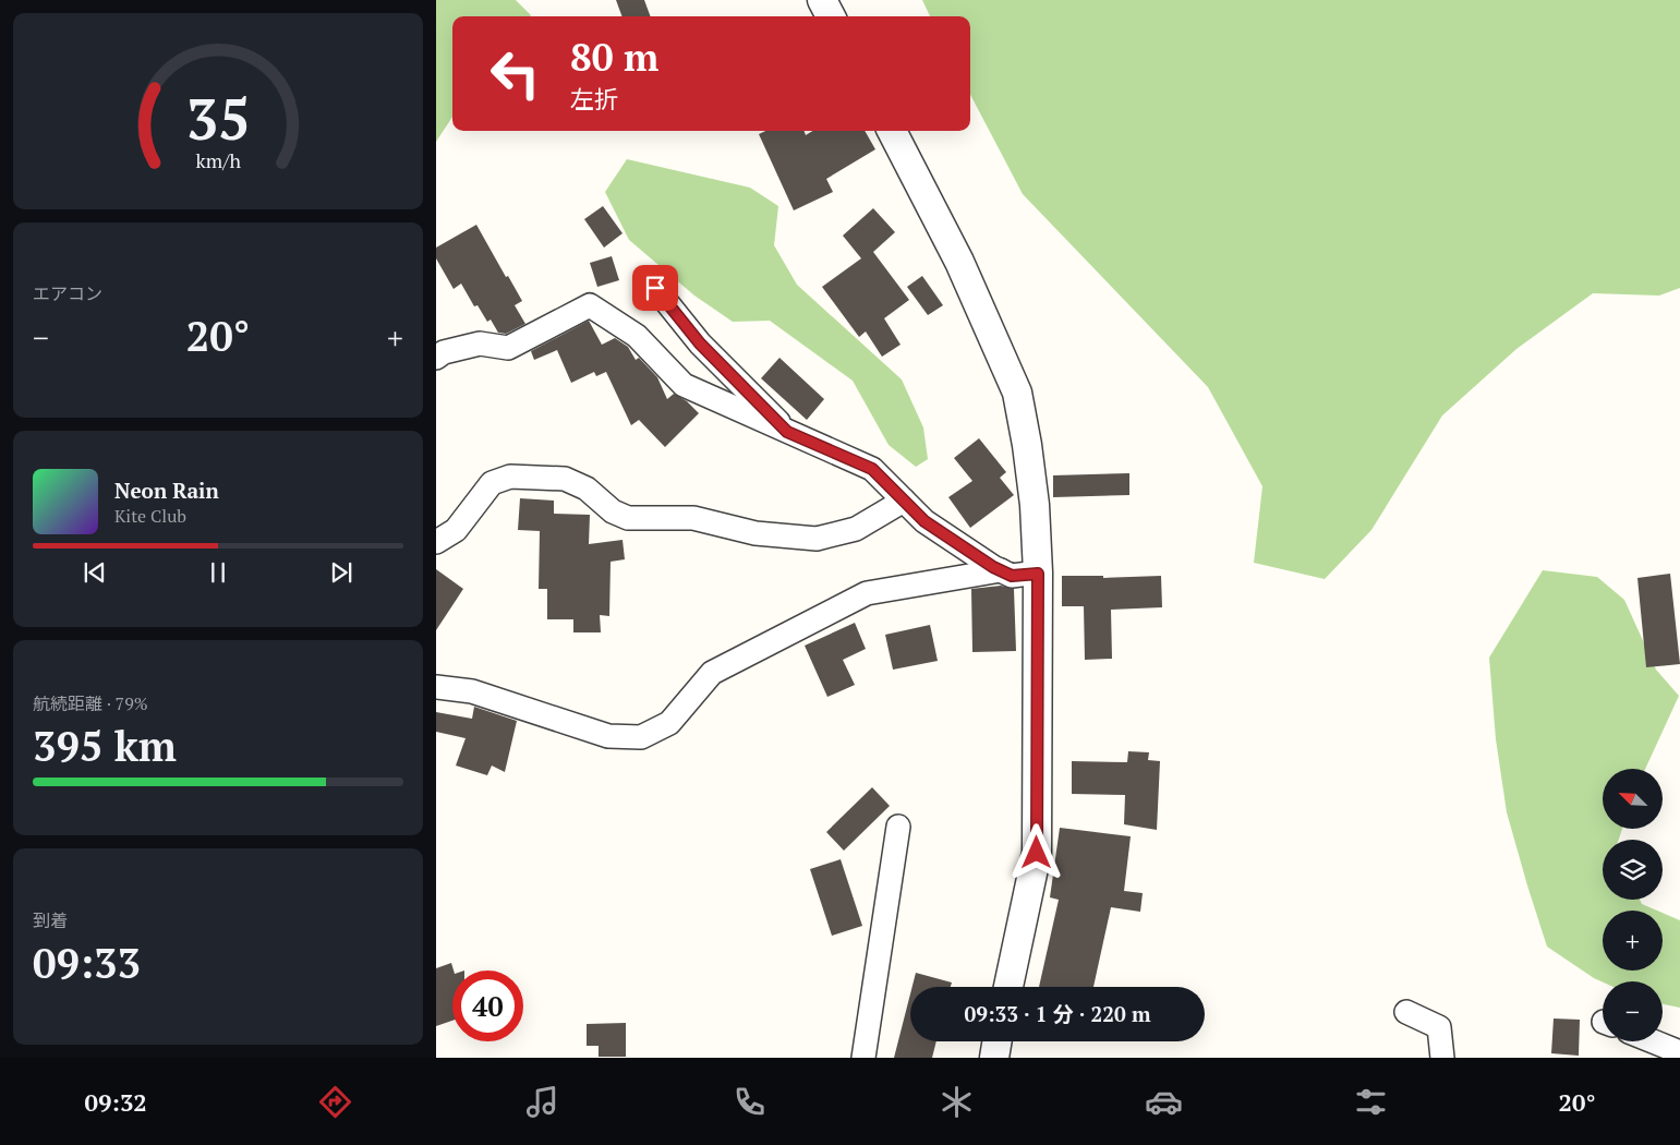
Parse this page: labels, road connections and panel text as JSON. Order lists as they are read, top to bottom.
{
  "north": "top left",
  "page": {
    "turn": ["80 m", "左折"],
    "tile": [
      "エアコン",
      ["航続距離 · 79%", "395 km"],
      ["到着", "09:33"]
    ],
    "heat": ["−", "20°", "+"],
    "song": ["Neon Rain", "Kite Club"],
    "map_buttons": ["+", "−"],
    "limit": "40",
    "trip": "09:33 · 1 分 · 220 m",
    "tabs": ["09:32", "20°"],
    "gauge": ["35", "km/h"]
  }
}
